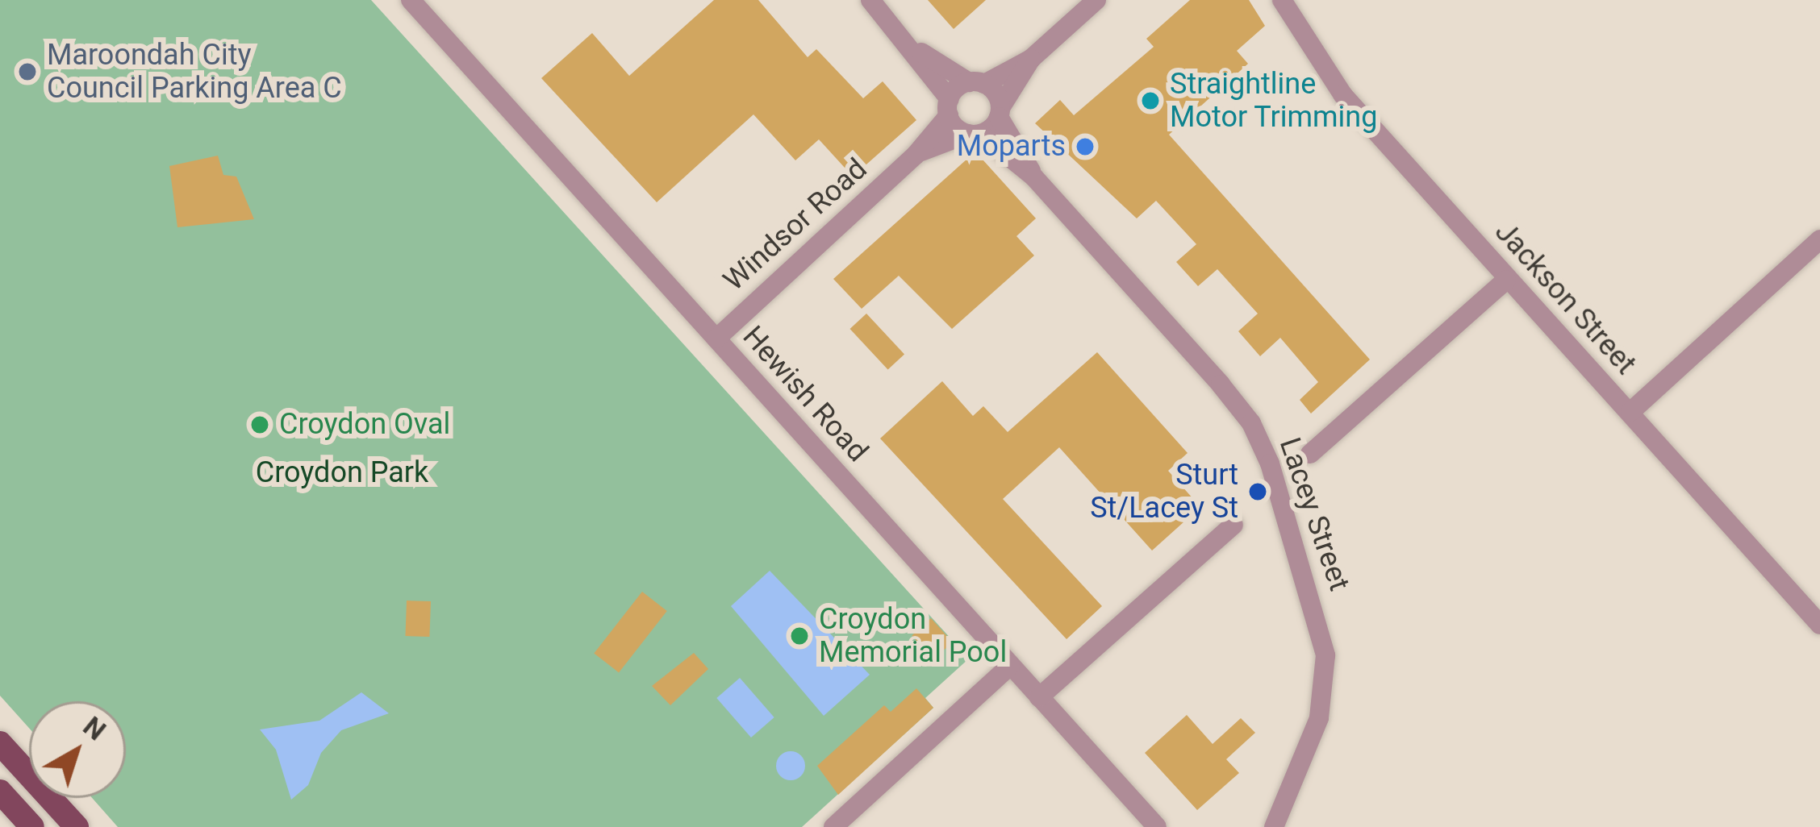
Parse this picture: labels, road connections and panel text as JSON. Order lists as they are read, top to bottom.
{
  "streets": {
    "street": [
      "Windsor Road",
      "Jackson Street",
      "Hewish Road",
      "Lacey Street"
    ]
  },
  "crossings": [
    ["Windsor Road", "Hewish Road"],
    ["Windsor Road", "Lacey Street"]
  ],
  "parks": ["Croydon Park"],
  "places": [
    "Maroondah City Council Parking Area C",
    "Straightline Motor Trimming",
    "Moparts",
    "Croydon Oval",
    "Sturt St/Lacey St",
    "Croydon Memorial Pool"
  ],
  "north": "top right"
}
